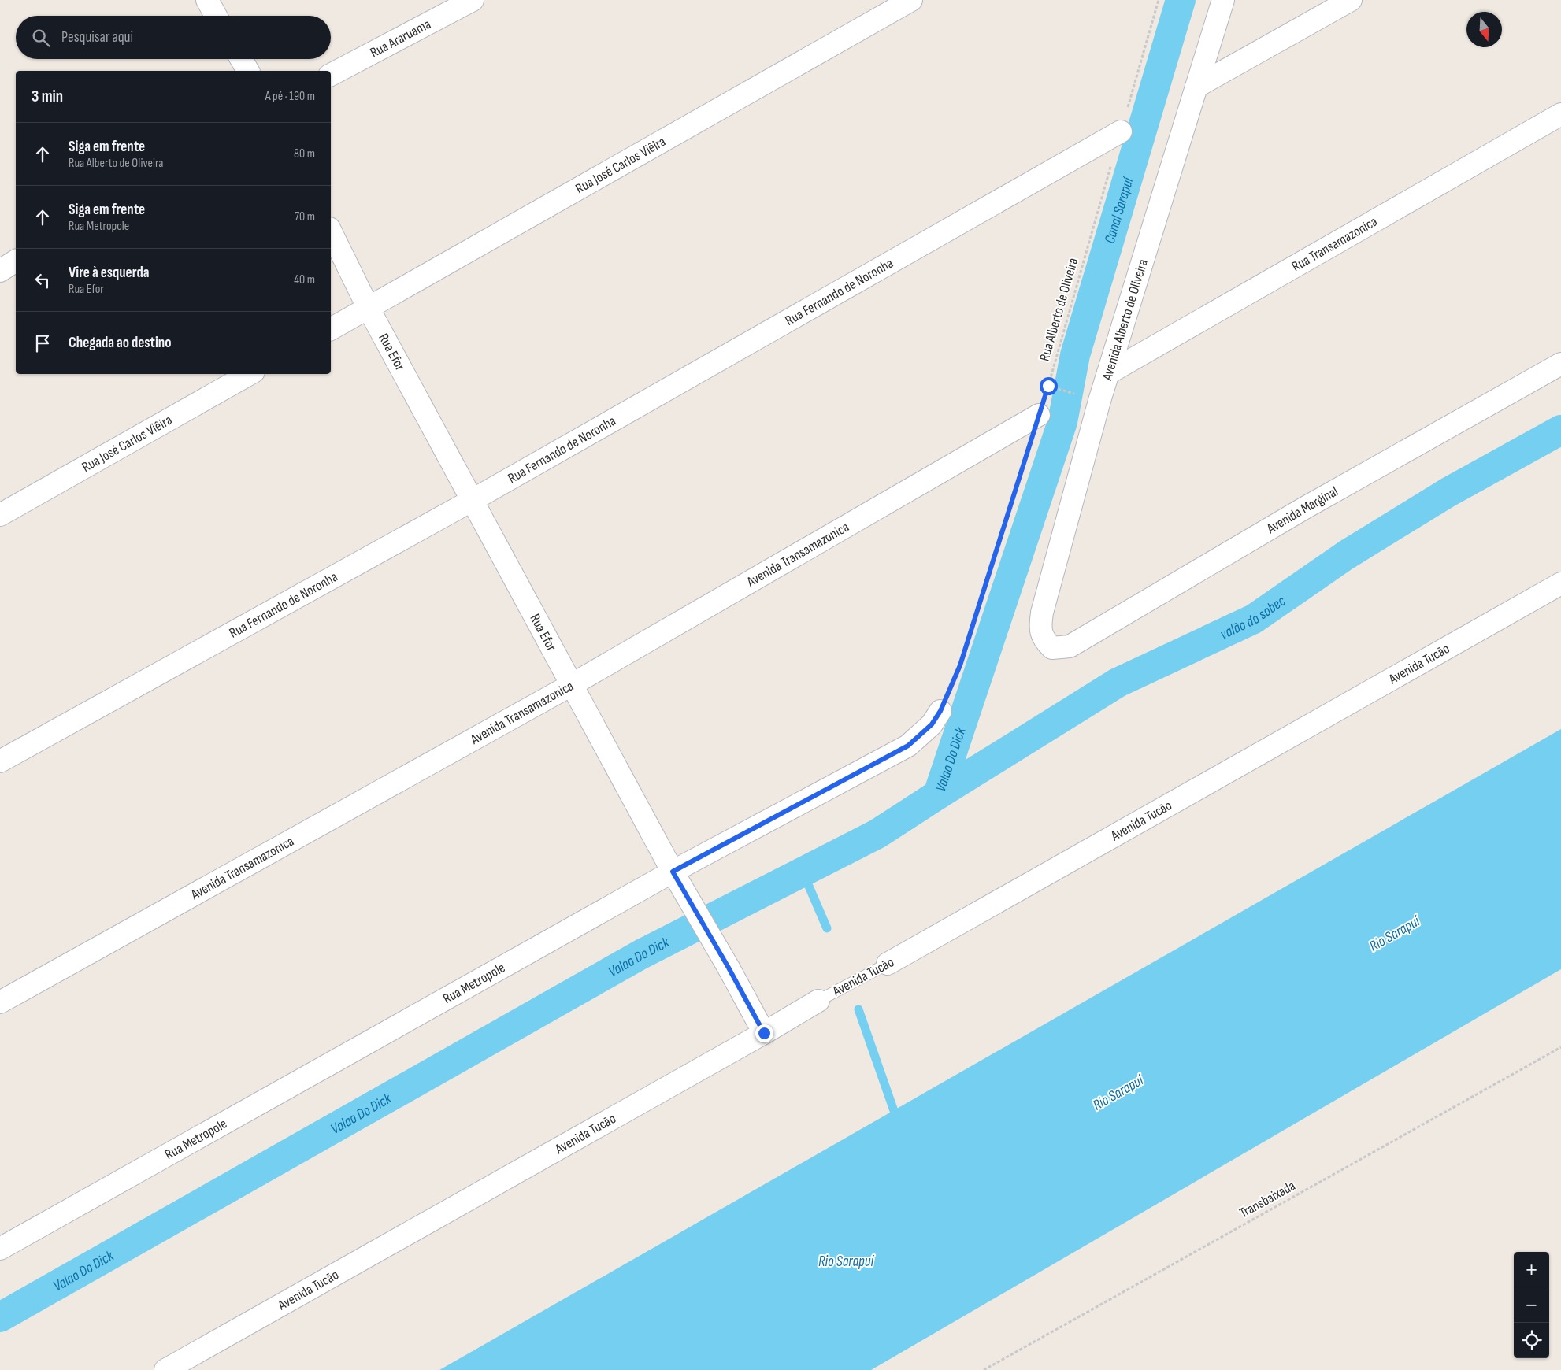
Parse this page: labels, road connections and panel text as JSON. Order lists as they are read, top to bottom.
{
  "streets": {
    "street": [
      "Rua Araruama",
      "Rua José Carlos Viêira",
      "Rua Transamazonica",
      "Rua Fernando de Noronha",
      "Avenida Alberto de Oliveira",
      "Rua Efor",
      "Avenida Marginal",
      "Avenida Transamazonica",
      "Avenida Tucão",
      "Rua Metropole"
    ],
    "path": ["Rua Alberto de Oliveira", "Transbaixada"]
  },
  "crossings": [
    ["Rua José Carlos Viêira", "Rua Efor"],
    ["Rua Transamazonica", "Avenida Alberto de Oliveira"],
    ["Rua Fernando de Noronha", "Rua Alberto de Oliveira"],
    ["Rua Fernando de Noronha", "Rua Efor"],
    ["Rua Alberto de Oliveira", "Avenida Transamazonica"],
    ["Rua Alberto de Oliveira", "Rua Metropole"],
    ["Avenida Alberto de Oliveira", "Avenida Marginal"],
    ["Rua Efor", "Avenida Transamazonica"],
    ["Rua Efor", "Avenida Tucão"],
    ["Rua Efor", "Rua Metropole"]
  ],
  "water": [
    "Canal Sarapuí",
    "valão do sobec",
    "Valao Do Dick",
    "Rio Sarapuí"
  ],
  "north": "bottom",
  "page": {
    "search": "Pesquisar aqui",
    "heading": ["3 min", "A pé · 190 m"],
    "list": [
      ["Siga em frente", "Rua Alberto de Oliveira", "80 m"],
      ["Siga em frente", "Rua Metropole", "70 m"],
      ["Vire à esquerda", "Rua Efor", "40 m"],
      "Chegada ao destino"
    ],
    "map_buttons": ["+", "−"]
  }
}
